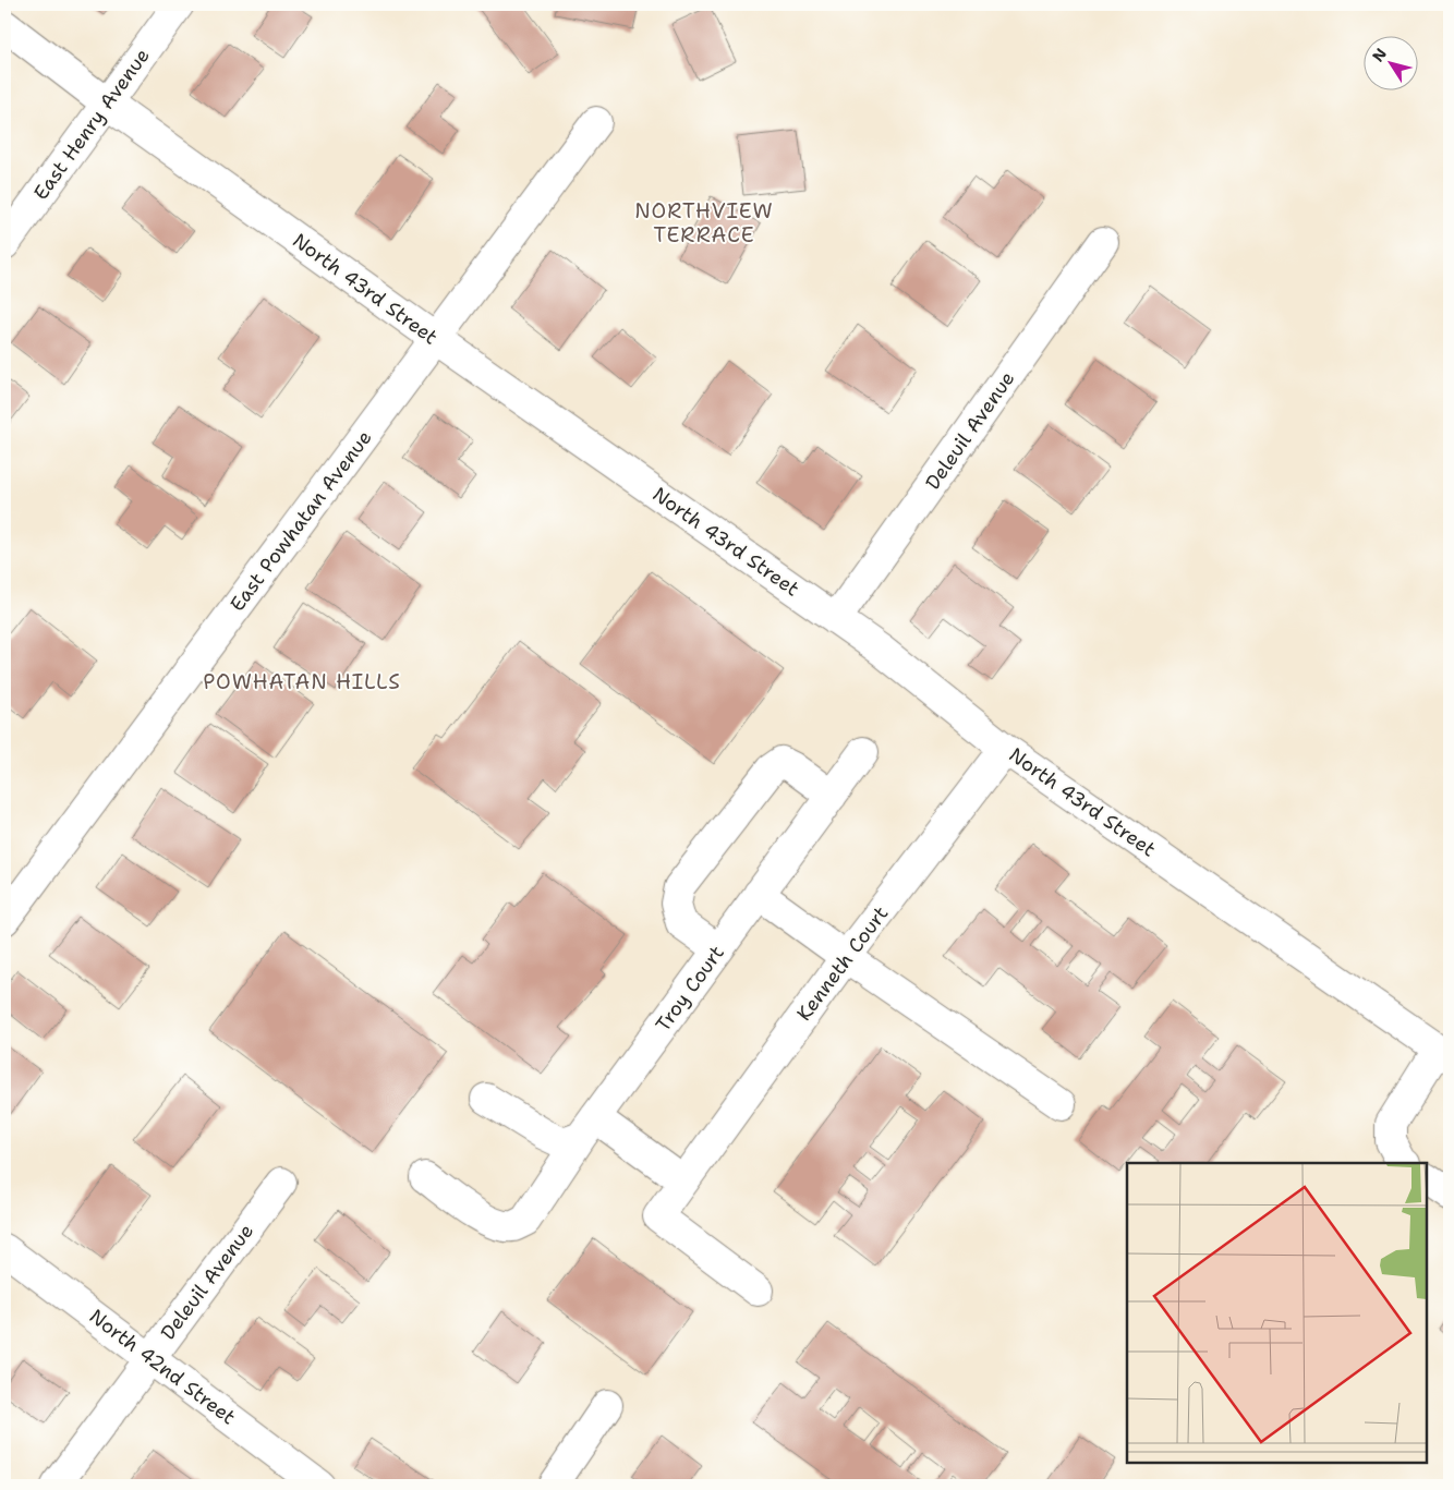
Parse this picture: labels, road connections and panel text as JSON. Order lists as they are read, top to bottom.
{
  "streets": {
    "street": [
      "East Henry Avenue",
      "North 43rd Street",
      "Deleuil Avenue",
      "East Powhatan Avenue",
      "Kenneth Court",
      "Troy Court",
      "North 42nd Street"
    ]
  },
  "crossings": [
    ["East Henry Avenue", "North 43rd Street"],
    ["North 43rd Street", "Deleuil Avenue"],
    ["North 43rd Street", "East Powhatan Avenue"],
    ["North 43rd Street", "Kenneth Court"],
    ["Deleuil Avenue", "North 42nd Street"]
  ],
  "districts": ["NORTHVIEW TERRACE", "POWHATAN HILLS"],
  "north": "top left"
}
